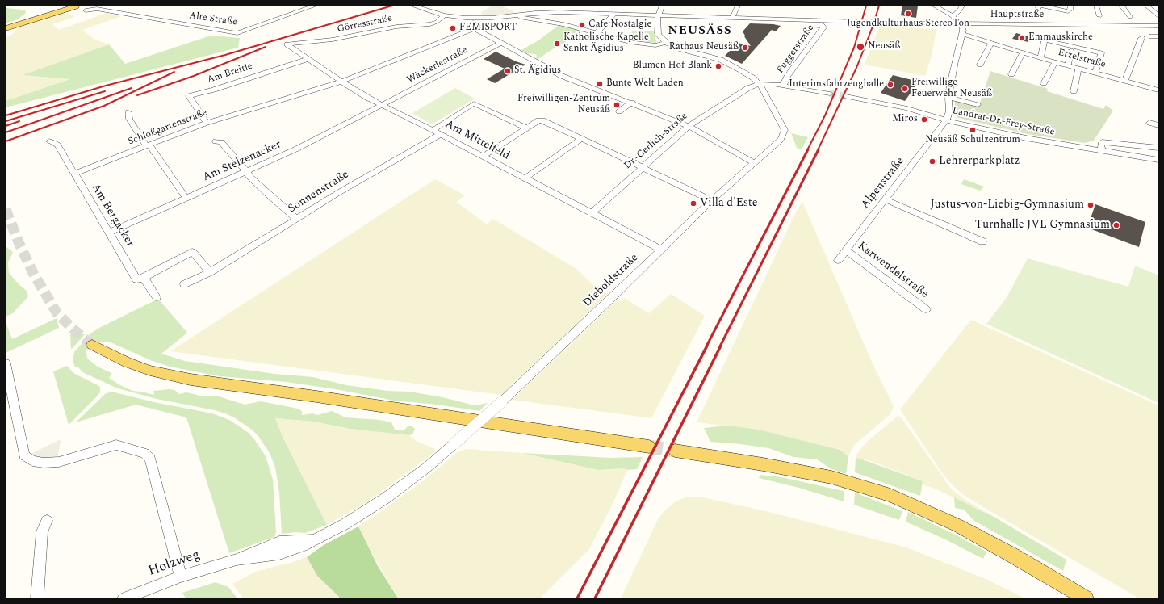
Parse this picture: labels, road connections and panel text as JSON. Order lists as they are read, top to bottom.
{
  "streets": {
    "street": [
      "Hauptstraße",
      "Alte Straße",
      "Görresstraße",
      "Fuggerstraße",
      "Etzelstraße",
      "Wäckerlestraße",
      "Am Breitle",
      "Landrat-Dr.-Frey-Straße",
      "Schloßgartenstraße",
      "Am Mittelfeld",
      "Dr.-Gerlich-Straße",
      "Am Stelzenacker",
      "Alpenstraße",
      "Sonnenstraße",
      "Am Bergacker",
      "Karwendelstraße",
      "Dieboldstraße",
      "Holzweg"
    ]
  },
  "crossings": [
    ["Görresstraße", "Am Mittelfeld"],
    ["Wäckerlestraße", "Am Mittelfeld"],
    ["Wäckerlestraße", "Am Stelzenacker"],
    ["Am Breitle", "Schloßgartenstraße"],
    ["Am Breitle", "Am Mittelfeld"],
    ["Landrat-Dr.-Frey-Straße", "Alpenstraße"],
    ["Schloßgartenstraße", "Am Mittelfeld"],
    ["Schloßgartenstraße", "Am Bergacker"],
    ["Am Mittelfeld", "Dr.-Gerlich-Straße"],
    ["Am Mittelfeld", "Am Stelzenacker"],
    ["Am Mittelfeld", "Sonnenstraße"],
    ["Am Mittelfeld", "Dieboldstraße"],
    ["Dr.-Gerlich-Straße", "Dieboldstraße"],
    ["Am Stelzenacker", "Am Bergacker"],
    ["Alpenstraße", "Karwendelstraße"],
    ["Dieboldstraße", "Holzweg"]
  ],
  "districts": ["NEUSÄSS"],
  "places": [
    "Jugendkulturhaus StereoTon",
    "Cafe Nostalgie",
    "FEMISPORT",
    "Emmauskirche",
    "Katholische Kapelle Sankt Ägidius",
    "Neusäß",
    "Rathaus Neusäß",
    "Blumen Hof Blank",
    "St. Ägidius",
    "Bunte Welt Laden",
    "Interimsfahrzeughalle",
    "Freiwillige Feuerwehr Neusäß",
    "Freiwilligen-Zentrum Neusäß",
    "Miros",
    "Neusäß Schulzentrum",
    "Lehrerparkplatz",
    "Villa d'Este",
    "Justus-von-Liebig-Gymnasium",
    "Turnhalle JVL Gymnasium"
  ]
}
